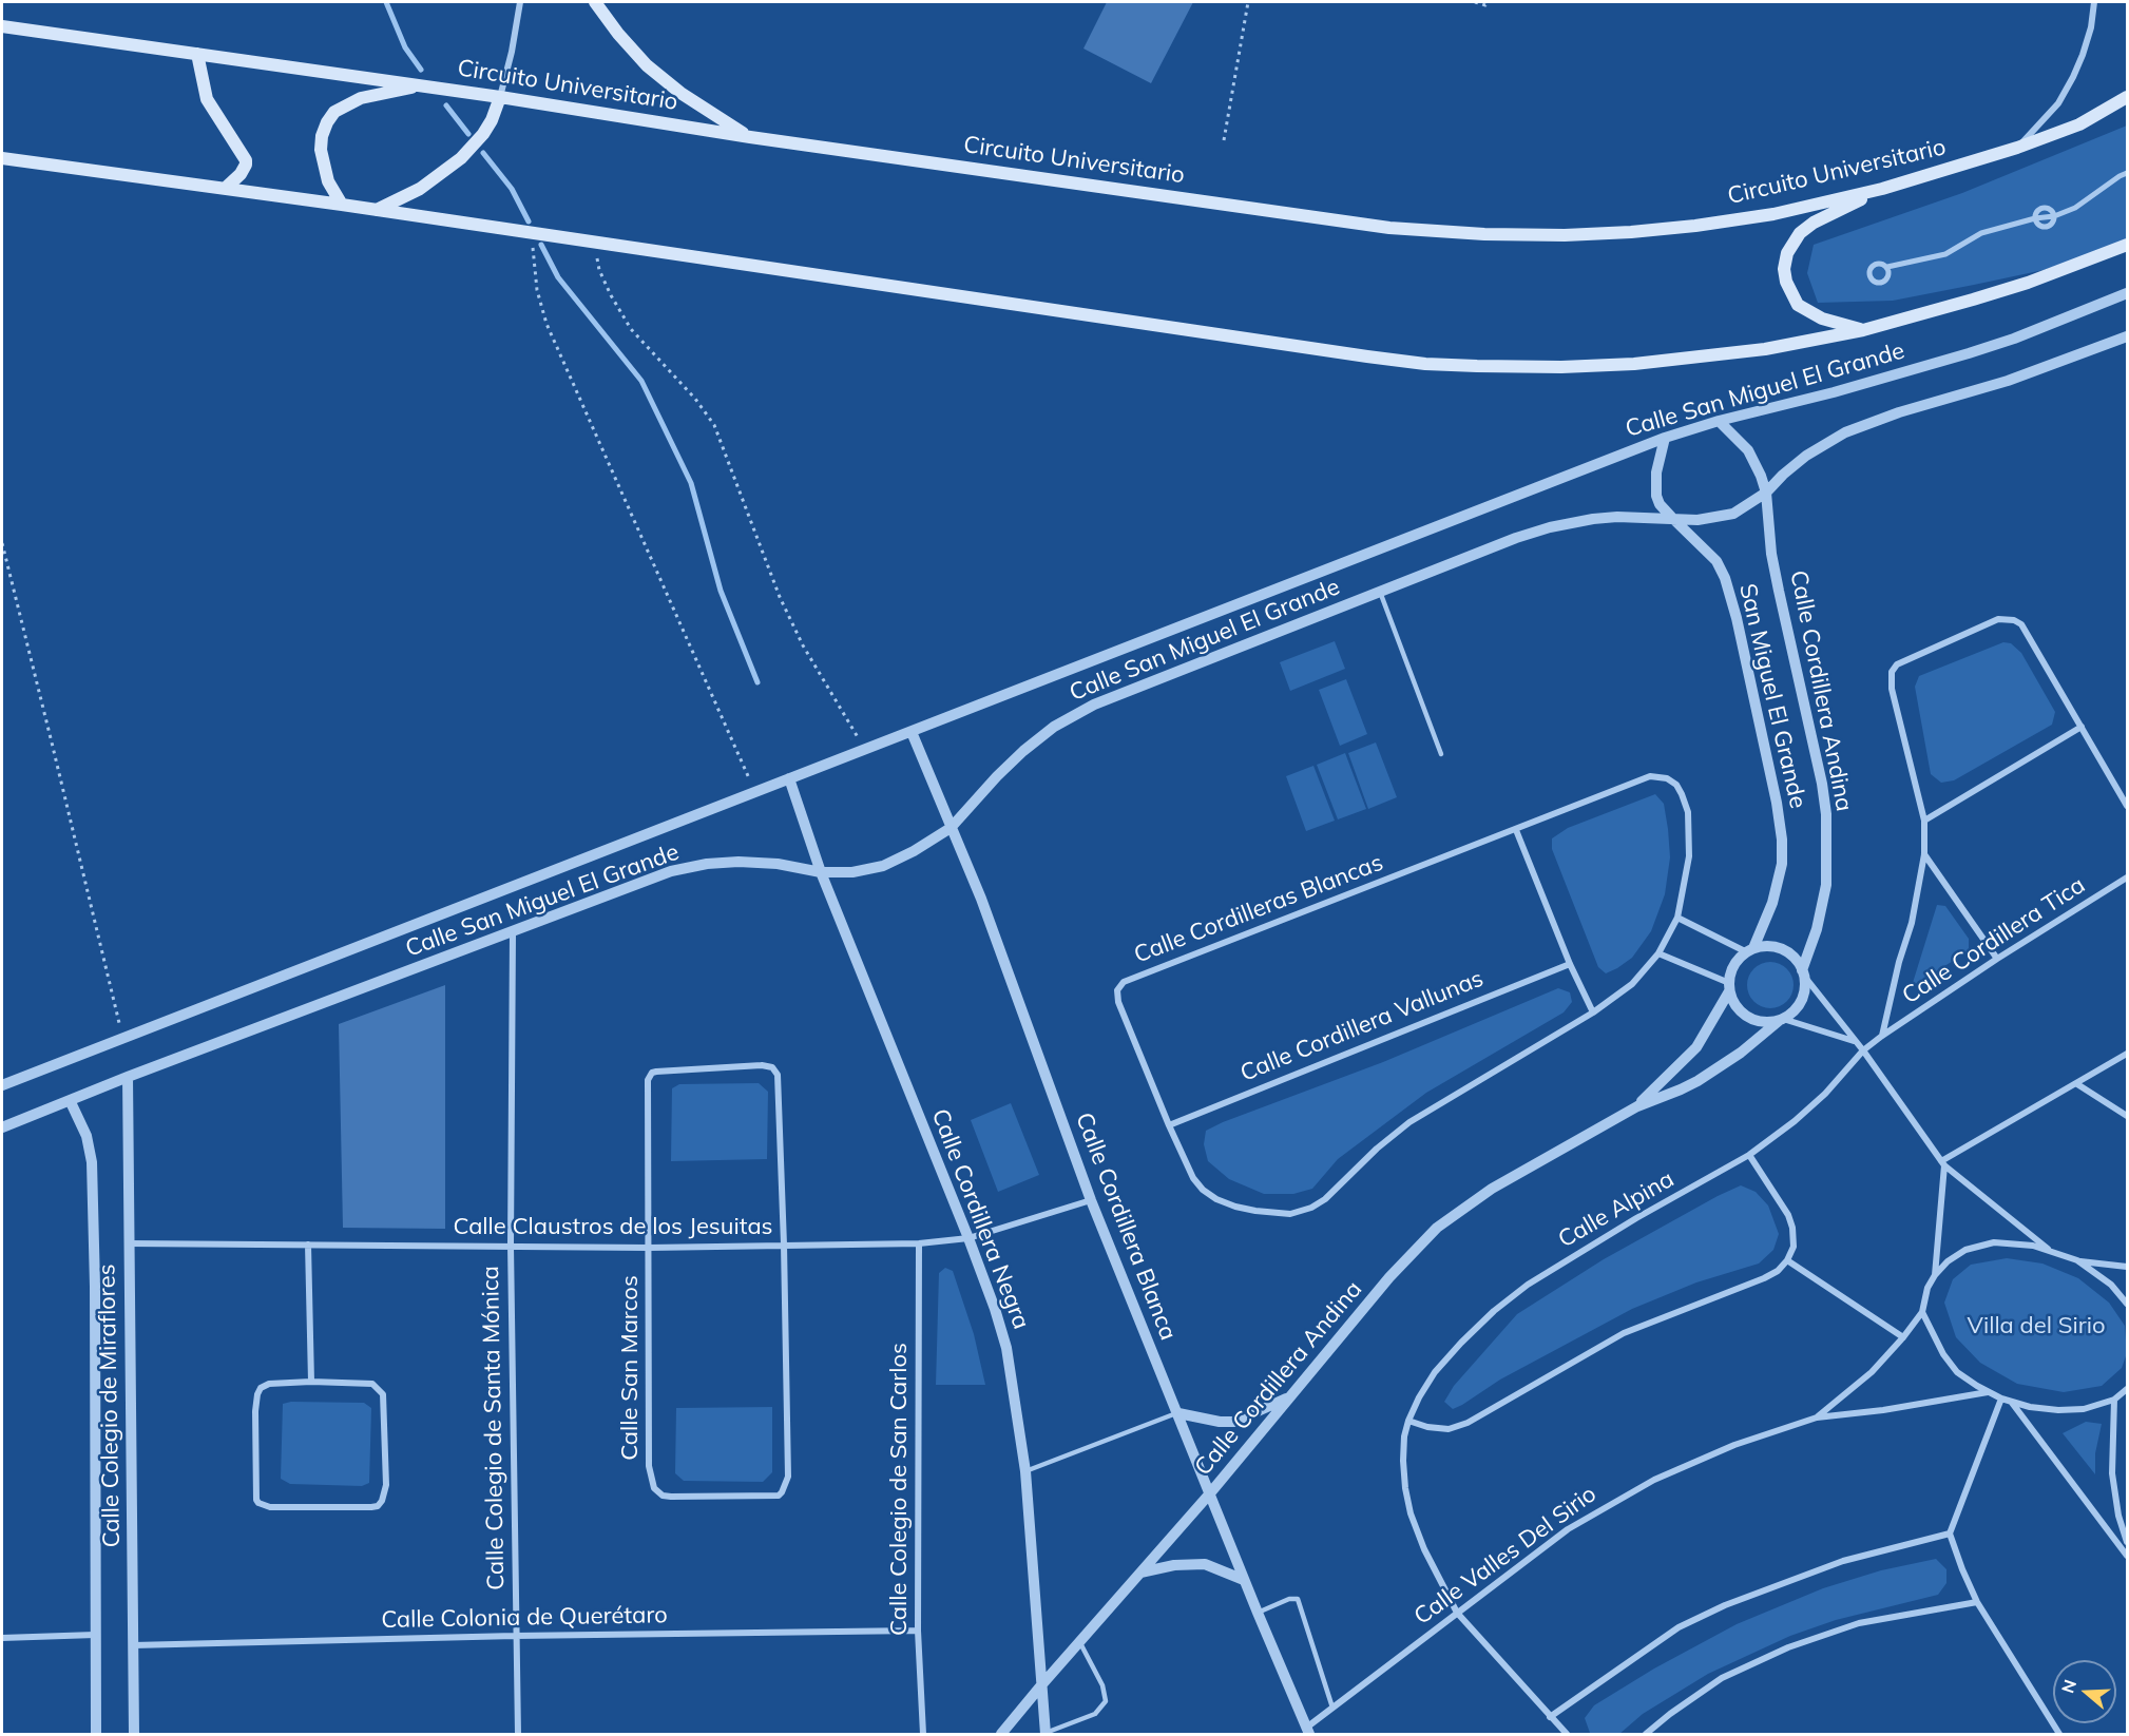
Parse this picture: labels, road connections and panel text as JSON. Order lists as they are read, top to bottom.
{
  "streets": {
    "main road": ["Circuito Universitario"],
    "street": [
      "Calle San Miguel El Grande",
      "Calle Cordillera Andina",
      "San Miguel El Grande",
      "Calle Cordilleras Blancas",
      "Calle Cordillera Tica",
      "Calle Cordillera Vallunas",
      "Calle Alpina",
      "Calle Cordillera Negra",
      "Calle Claustros de los Jesuitas",
      "Calle Cordillera Blanca",
      "Calle San Marcos",
      "Calle Colegio de Miraflores",
      "Calle Colegio de Santa Mónica",
      "Calle Colegio de San Carlos",
      "Calle Valles Del Sirio",
      "Calle Colonia de Querétaro"
    ]
  },
  "crossings": [
    ["Calle San Miguel El Grande", "Calle Cordillera Andina"],
    ["Calle San Miguel El Grande", "San Miguel El Grande"],
    ["Calle San Miguel El Grande", "Calle Cordillera Negra"],
    ["Calle San Miguel El Grande", "Calle Cordillera Blanca"],
    ["Calle San Miguel El Grande", "Calle Colegio de Miraflores"],
    ["Calle San Miguel El Grande", "Calle Colegio de Santa Mónica"],
    ["Calle Cordillera Andina", "San Miguel El Grande"],
    ["Calle Cordillera Andina", "Calle Cordillera Negra"],
    ["Calle Cordillera Andina", "Calle Cordillera Blanca"],
    ["Calle Cordilleras Blancas", "Calle Cordillera Vallunas"],
    ["Calle Cordillera Tica", "Calle Alpina"],
    ["Calle Alpina", "Calle Valles Del Sirio"],
    ["Calle Cordillera Negra", "Calle Claustros de los Jesuitas"],
    ["Calle Claustros de los Jesuitas", "Calle Cordillera Blanca"],
    ["Calle Claustros de los Jesuitas", "Calle San Marcos"],
    ["Calle Claustros de los Jesuitas", "Calle Colegio de Miraflores"],
    ["Calle Claustros de los Jesuitas", "Calle Colegio de Santa Mónica"],
    ["Calle Claustros de los Jesuitas", "Calle Colegio de San Carlos"],
    ["Calle Cordillera Blanca", "Calle Valles Del Sirio"],
    ["Calle Colegio de Miraflores", "Calle Colonia de Querétaro"],
    ["Calle Colegio de Santa Mónica", "Calle Colonia de Querétaro"],
    ["Calle Colegio de San Carlos", "Calle Colonia de Querétaro"]
  ],
  "parks": ["Villa del Sirio"],
  "north": "left"
}
